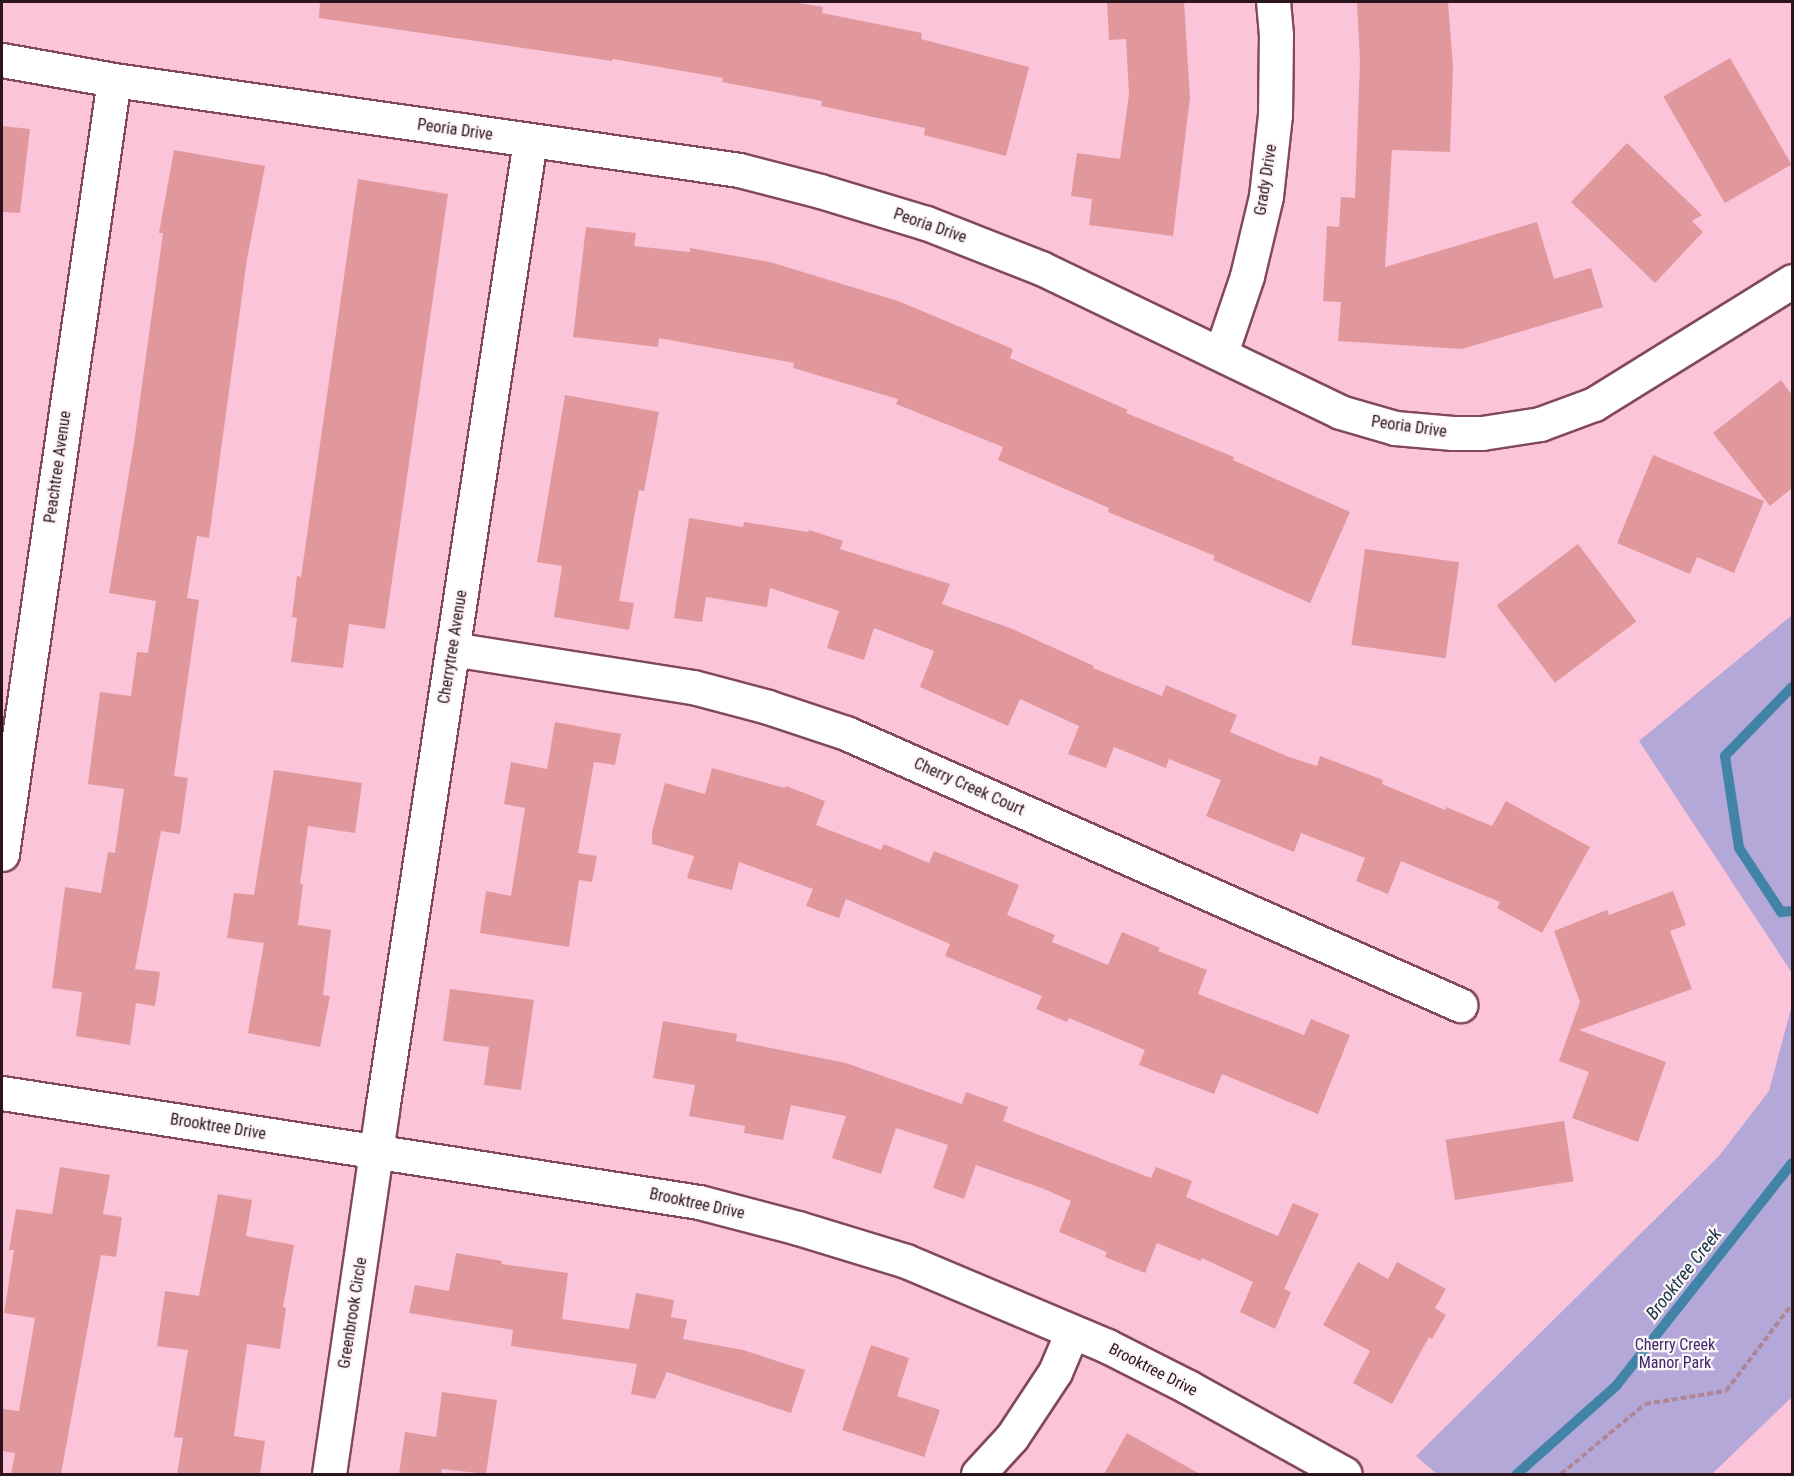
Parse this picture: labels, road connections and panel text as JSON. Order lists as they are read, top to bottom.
{
  "streets": {
    "street": [
      "Peoria Drive",
      "Grady Drive",
      "Peachtree Avenue",
      "Cherrytree Avenue",
      "Cherry Creek Court",
      "Brooktree Drive",
      "Greenbrook Circle"
    ]
  },
  "crossings": [
    ["Peoria Drive", "Grady Drive"],
    ["Peoria Drive", "Peachtree Avenue"],
    ["Peoria Drive", "Cherrytree Avenue"],
    ["Cherrytree Avenue", "Cherry Creek Court"],
    ["Cherrytree Avenue", "Brooktree Drive"],
    ["Cherrytree Avenue", "Greenbrook Circle"],
    ["Brooktree Drive", "Greenbrook Circle"]
  ],
  "water": ["Brooktree Creek"],
  "parks": ["Cherry Creek Manor Park"]
}
